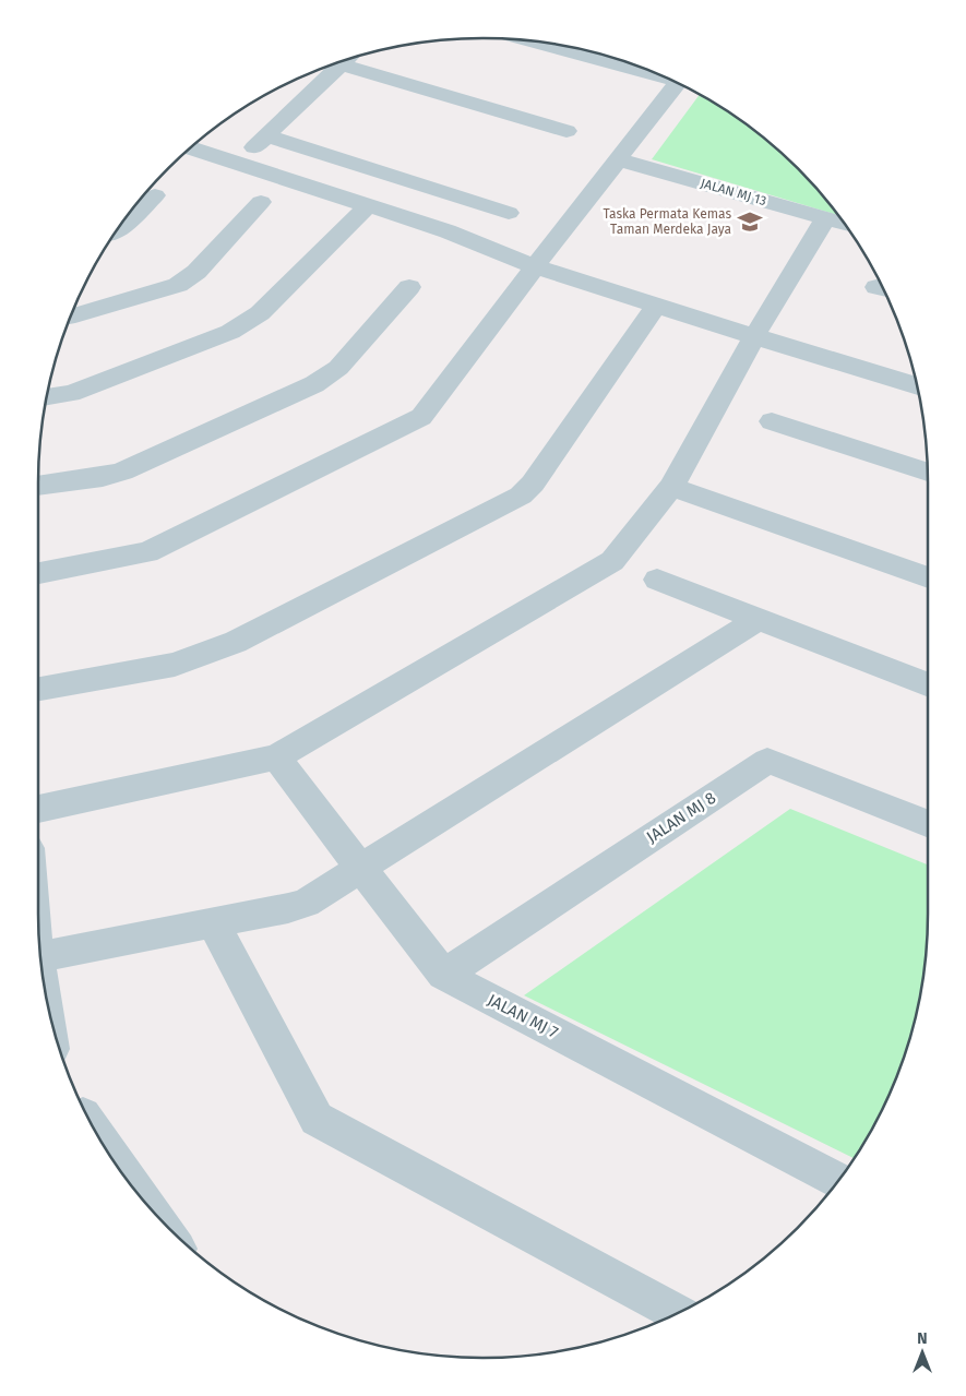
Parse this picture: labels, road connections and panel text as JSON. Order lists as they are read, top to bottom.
{
  "streets": {
    "street": ["JALAN MJ 13", "JALAN MJ 8", "JALAN MJ 7"]
  },
  "crossings": [
    ["JALAN MJ 8", "JALAN MJ 7"]
  ],
  "places": {
    "school or university": ["Taska Permata Kemas Taman Merdeka Jaya"]
  },
  "north": "top"
}
